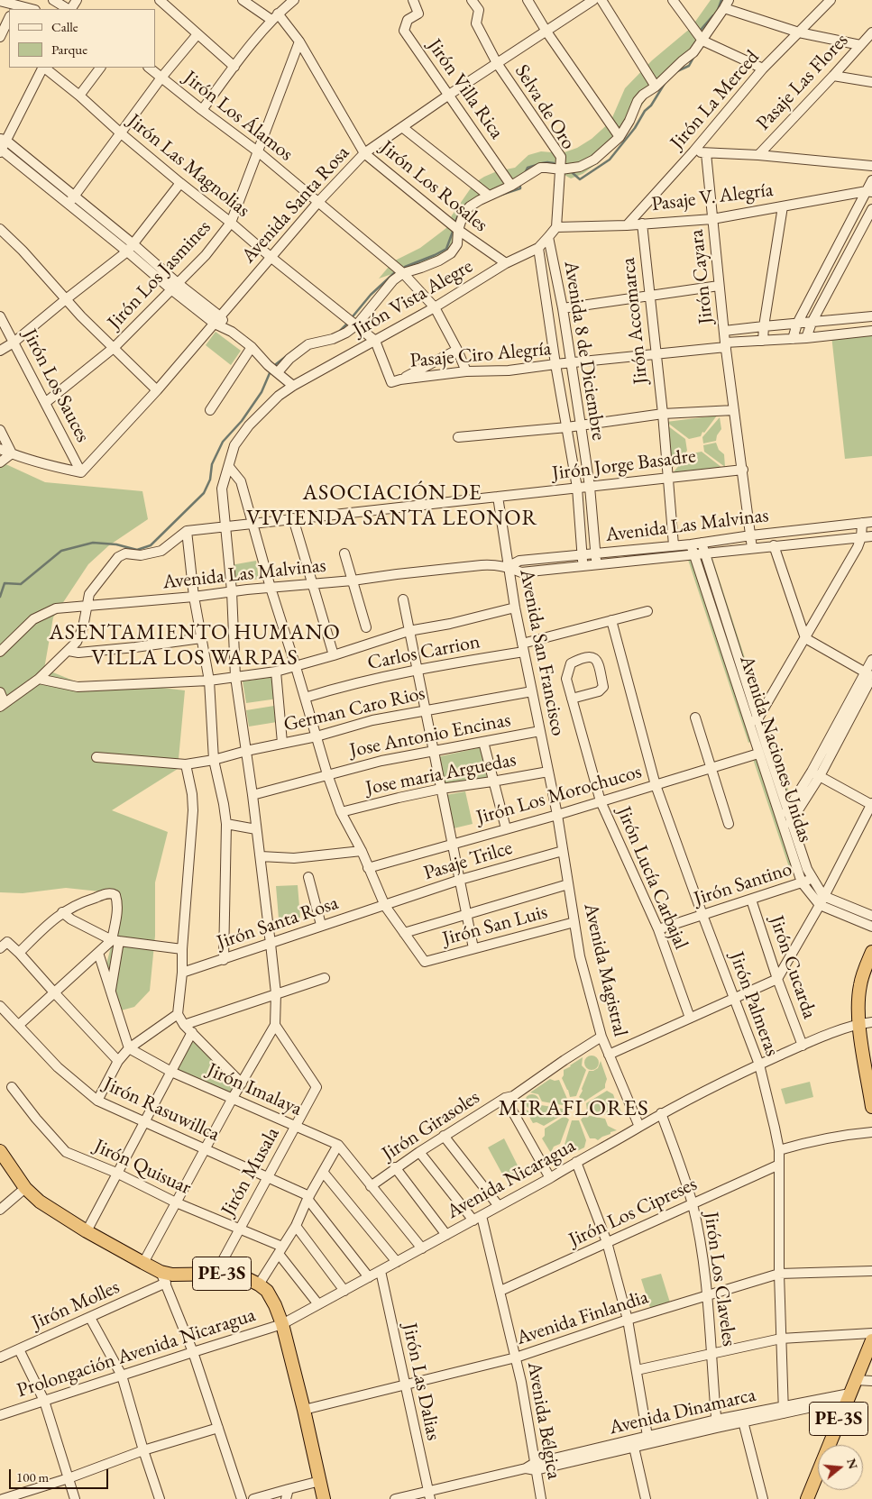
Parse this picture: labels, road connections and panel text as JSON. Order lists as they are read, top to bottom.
{
  "streets": {
    "highway": ["PE-3S"],
    "street": [
      "Pasaje Las Flores",
      "Jirón Villa Rica",
      "Jirón La Merced",
      "Selva de Oro",
      "Jirón Los Álamos",
      "Jirón Las Magnolias",
      "Jirón Los Rosales",
      "Pasaje V. Alegría",
      "Avenida Santa Rosa",
      "Jirón Los Jasmines",
      "Jirón Cayara",
      "Jirón Vista Alegre",
      "Jirón Accomarca",
      "Avenida 8 de Diciembre",
      "Pasaje Ciro Alegría",
      "Jirón Los Sauces",
      "Jirón Jorge Basadre",
      "Avenida Las Malvinas",
      "Carlos Carrion",
      "Avenida San Francisco",
      "German Caro Rios",
      "Jose Antonio Encinas",
      "Avenida Naciones Unidas",
      "Jose maria Arguedas",
      "Jirón Los Morochucos",
      "Pasaje Trilce",
      "Jirón Lucía Carbajal",
      "Jirón Santino",
      "Jirón Santa Rosa",
      "Jirón San Luis",
      "Jirón Cucarda",
      "Avenida Magistral",
      "Jirón Palmeras",
      "Jirón Imalaya",
      "Jirón Rasuwillca",
      "Jirón Girasoles",
      "Jirón Quisuar",
      "Jirón Musala",
      "Avenida Nicaragua",
      "Jirón Los Cipreses",
      "Jirón Los Claveles",
      "Jirón Molles",
      "Avenida Finlandia",
      "Prolongación Avenida Nicaragua",
      "Jirón Las Dalias",
      "Avenida Dinamarca",
      "Avenida Bélgica"
    ]
  },
  "crossings": [
    ["Jirón Villa Rica", "Avenida Santa Rosa"],
    ["Jirón La Merced", "Pasaje V. Alegría"],
    ["Selva de Oro", "Avenida Santa Rosa"],
    ["Jirón Los Álamos", "Avenida Santa Rosa"],
    ["Jirón Los Álamos", "Jirón Los Jasmines"],
    ["Jirón Los Álamos", "Jirón Vista Alegre"],
    ["Jirón Los Álamos", "Pasaje Ciro Alegría"],
    ["Jirón Las Magnolias", "Avenida Santa Rosa"],
    ["Jirón Las Magnolias", "Jirón Los Jasmines"],
    ["Jirón Las Magnolias", "Jirón Vista Alegre"],
    ["Jirón Las Magnolias", "Pasaje Ciro Alegría"],
    ["Jirón Los Rosales", "Avenida Santa Rosa"],
    ["Jirón Los Rosales", "Jirón Los Jasmines"],
    ["Jirón Los Rosales", "Jirón Vista Alegre"],
    ["Pasaje V. Alegría", "Jirón Cayara"],
    ["Pasaje V. Alegría", "Jirón Accomarca"],
    ["Pasaje V. Alegría", "Avenida 8 de Diciembre"],
    ["Avenida Santa Rosa", "Jirón Los Sauces"],
    ["Jirón Los Jasmines", "Jirón Los Sauces"],
    ["Jirón Cayara", "Pasaje Ciro Alegría"],
    ["Jirón Cayara", "Jirón Jorge Basadre"],
    ["Jirón Cayara", "Avenida Las Malvinas"],
    ["Jirón Vista Alegre", "Avenida 8 de Diciembre"],
    ["Jirón Vista Alegre", "Jirón Jorge Basadre"],
    ["Jirón Vista Alegre", "Avenida Las Malvinas"],
    ["Jirón Vista Alegre", "German Caro Rios"],
    ["Jirón Vista Alegre", "Jose Antonio Encinas"],
    ["Jirón Vista Alegre", "Jirón Santa Rosa"],
    ["Jirón Vista Alegre", "Jirón Musala"],
    ["Jirón Accomarca", "Pasaje Ciro Alegría"],
    ["Jirón Accomarca", "Jirón Jorge Basadre"],
    ["Jirón Accomarca", "Avenida Las Malvinas"],
    ["Avenida 8 de Diciembre", "Pasaje Ciro Alegría"],
    ["Avenida 8 de Diciembre", "Jirón Jorge Basadre"],
    ["Avenida 8 de Diciembre", "Avenida Las Malvinas"],
    ["Jirón Jorge Basadre", "Avenida San Francisco"],
    ["Avenida Las Malvinas", "Avenida San Francisco"],
    ["Avenida Las Malvinas", "Avenida Naciones Unidas"],
    ["Carlos Carrion", "Avenida San Francisco"],
    ["Carlos Carrion", "Jirón Palmeras"],
    ["Avenida San Francisco", "German Caro Rios"],
    ["Avenida San Francisco", "Jose Antonio Encinas"],
    ["Avenida San Francisco", "Jose maria Arguedas"],
    ["Avenida San Francisco", "Jirón Los Morochucos"],
    ["Avenida San Francisco", "Avenida Magistral"],
    ["Avenida Naciones Unidas", "Jirón Los Morochucos"],
    ["Avenida Naciones Unidas", "Jirón Santino"],
    ["Jirón Los Morochucos", "Jirón Lucía Carbajal"],
    ["Jirón Los Morochucos", "Avenida Magistral"],
    ["Jirón Los Morochucos", "Jirón Palmeras"],
    ["Pasaje Trilce", "Jirón Santa Rosa"],
    ["Pasaje Trilce", "Avenida Magistral"],
    ["Jirón Lucía Carbajal", "Jirón Santino"],
    ["Jirón Santino", "Jirón Cucarda"],
    ["Jirón Santino", "Jirón Palmeras"],
    ["Jirón San Luis", "Avenida Magistral"],
    ["Jirón Cucarda", "Avenida Nicaragua"],
    ["Avenida Magistral", "Jirón Girasoles"],
    ["Avenida Magistral", "Avenida Nicaragua"],
    ["Jirón Palmeras", "Avenida Nicaragua"],
    ["Jirón Palmeras", "Jirón Los Cipreses"],
    ["Jirón Palmeras", "Avenida Finlandia"],
    ["Jirón Palmeras", "Avenida Dinamarca"],
    ["Jirón Imalaya", "Jirón Girasoles"],
    ["Jirón Imalaya", "Jirón Musala"],
    ["Jirón Imalaya", "Avenida Nicaragua"],
    ["Jirón Rasuwillca", "Jirón Musala"],
    ["Jirón Quisuar", "Jirón Musala"],
    ["Jirón Musala", "PE-3S"],
    ["Avenida Nicaragua", "PE-3S"],
    ["Avenida Nicaragua", "Jirón Los Claveles"],
    ["Avenida Nicaragua", "Prolongación Avenida Nicaragua"],
    ["Avenida Nicaragua", "Jirón Las Dalias"],
    ["Avenida Nicaragua", "Avenida Bélgica"],
    ["Jirón Los Cipreses", "Jirón Los Claveles"],
    ["Jirón Los Cipreses", "Avenida Bélgica"],
    ["PE-3S", "Jirón Molles"],
    ["PE-3S", "Avenida Finlandia"],
    ["PE-3S", "Prolongación Avenida Nicaragua"],
    ["PE-3S", "Avenida Dinamarca"],
    ["Jirón Los Claveles", "Avenida Finlandia"],
    ["Jirón Los Claveles", "Avenida Dinamarca"],
    ["Avenida Finlandia", "Jirón Las Dalias"],
    ["Avenida Finlandia", "Avenida Bélgica"],
    ["Jirón Las Dalias", "Avenida Dinamarca"],
    ["Avenida Dinamarca", "Avenida Bélgica"]
  ],
  "districts": ["ASOCIACIÓN DE VIVIENDA SANTA LEONOR", "ASENTAMIENTO HUMANO VILLA LOS WARPAS", "MIRAFLORES"],
  "legend": ["Calle", "Parque"],
  "scale_bar": "100 m",
  "north": "right"
}
